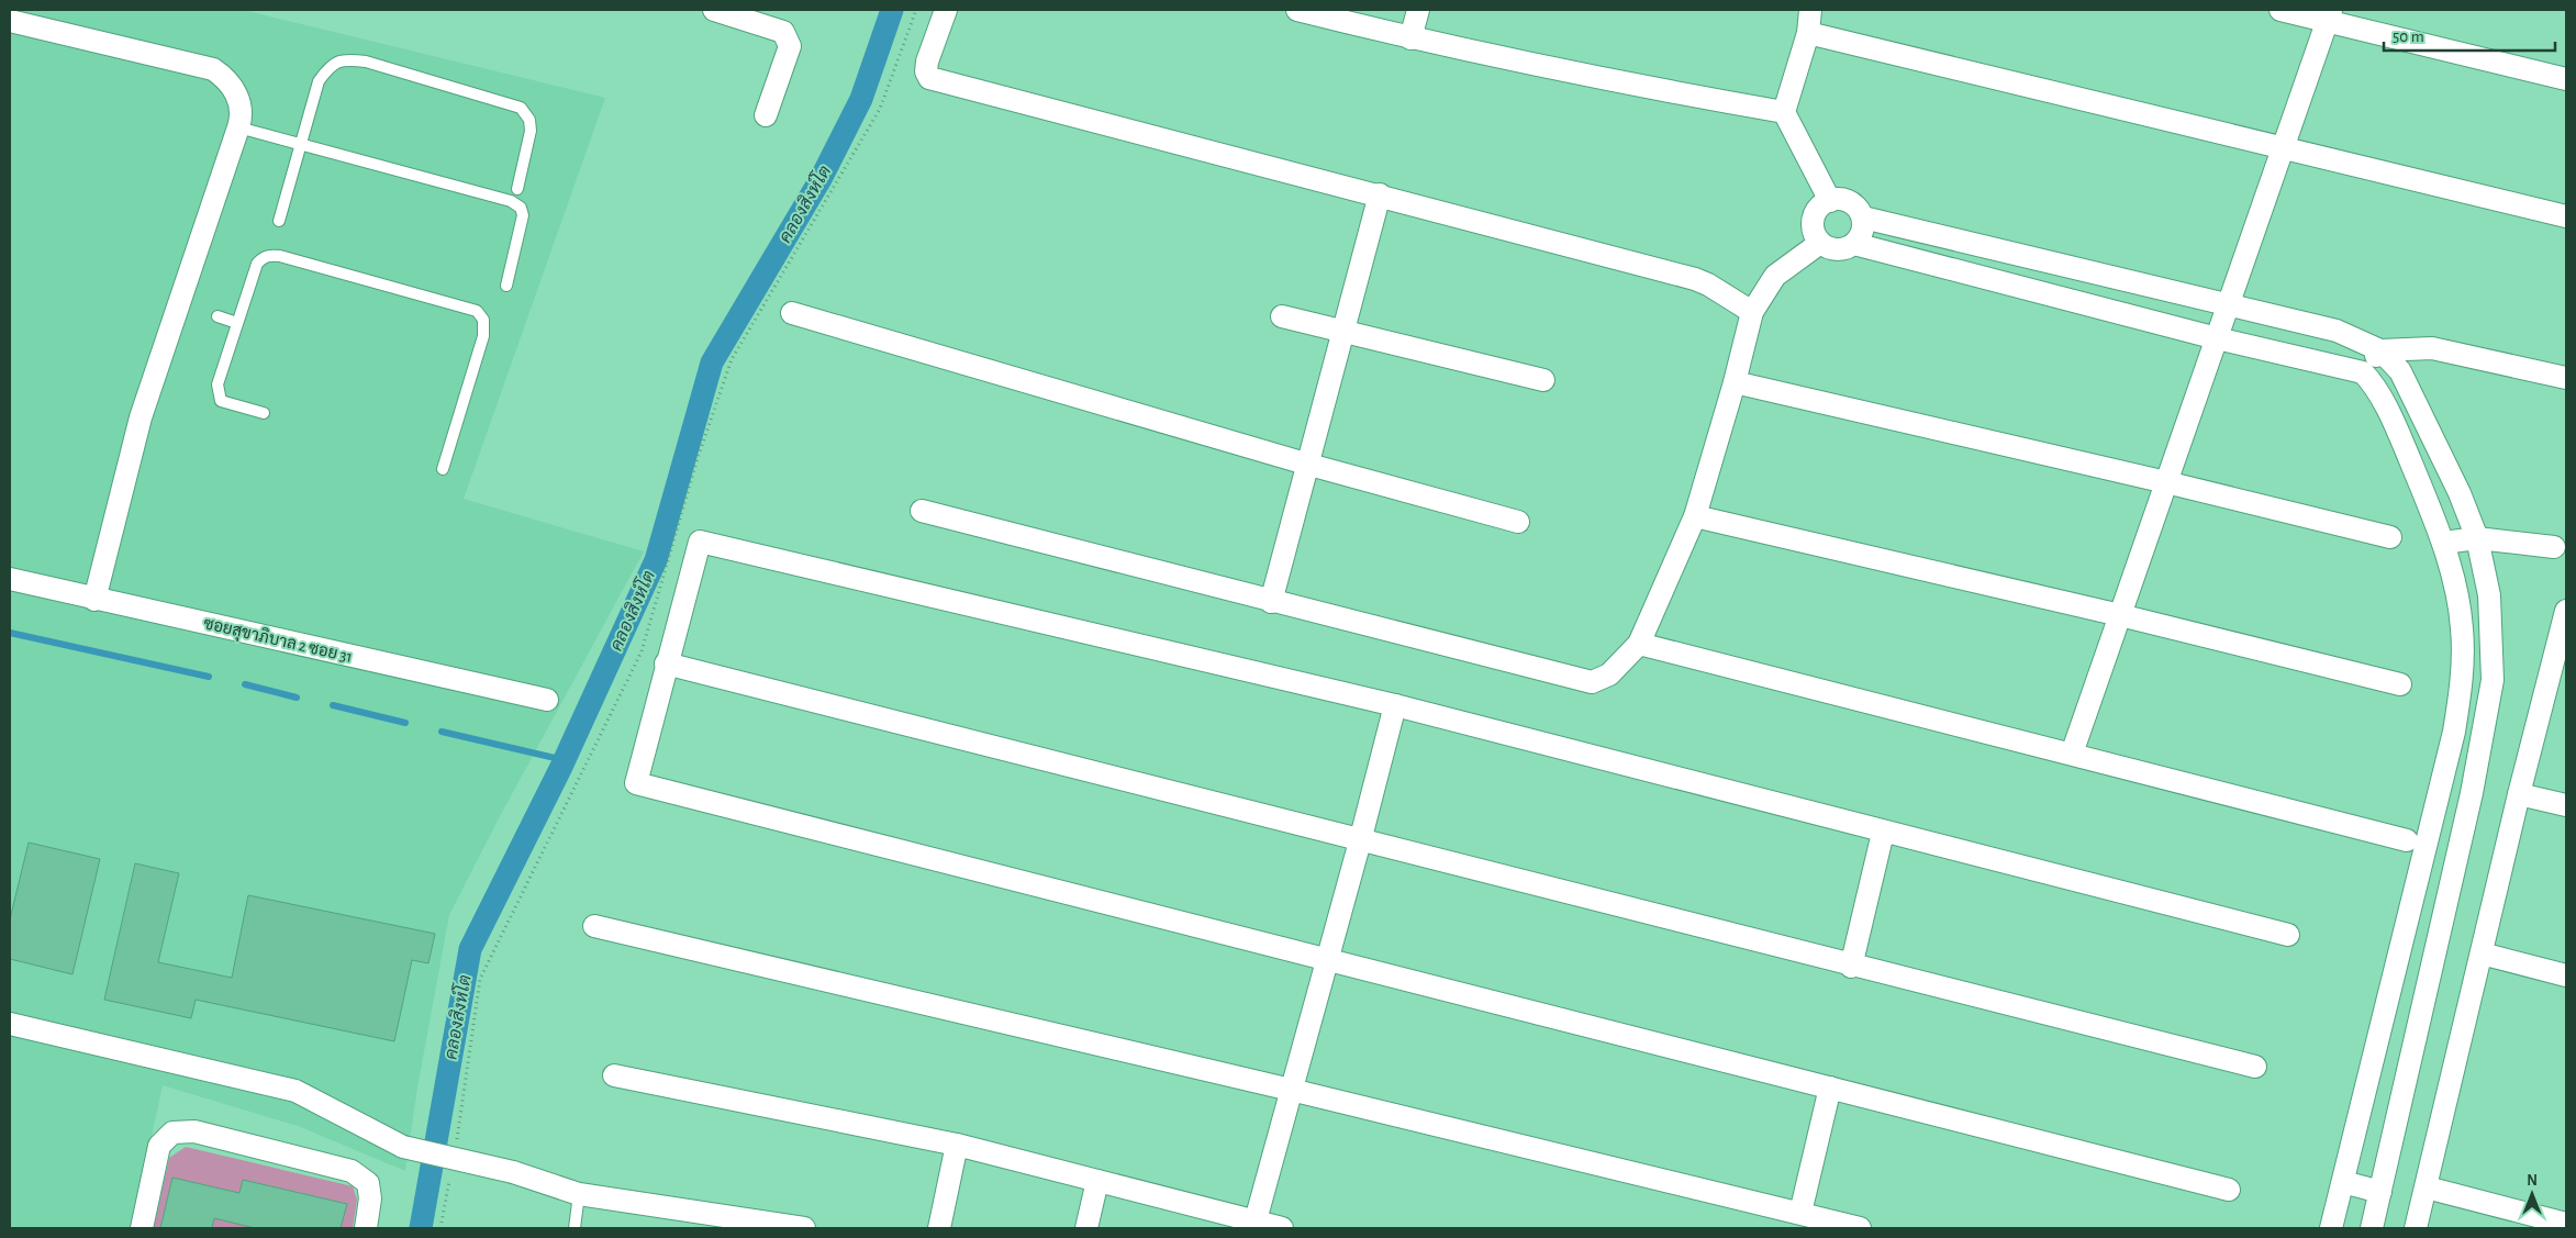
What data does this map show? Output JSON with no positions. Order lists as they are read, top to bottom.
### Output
{
  "streets": {
    "street": ["ซอยสุขาภิบาล 2 ซอย 31"]
  },
  "water": ["คลองสิงห์โต"],
  "scale_bar": "50 m",
  "north": "top"
}
